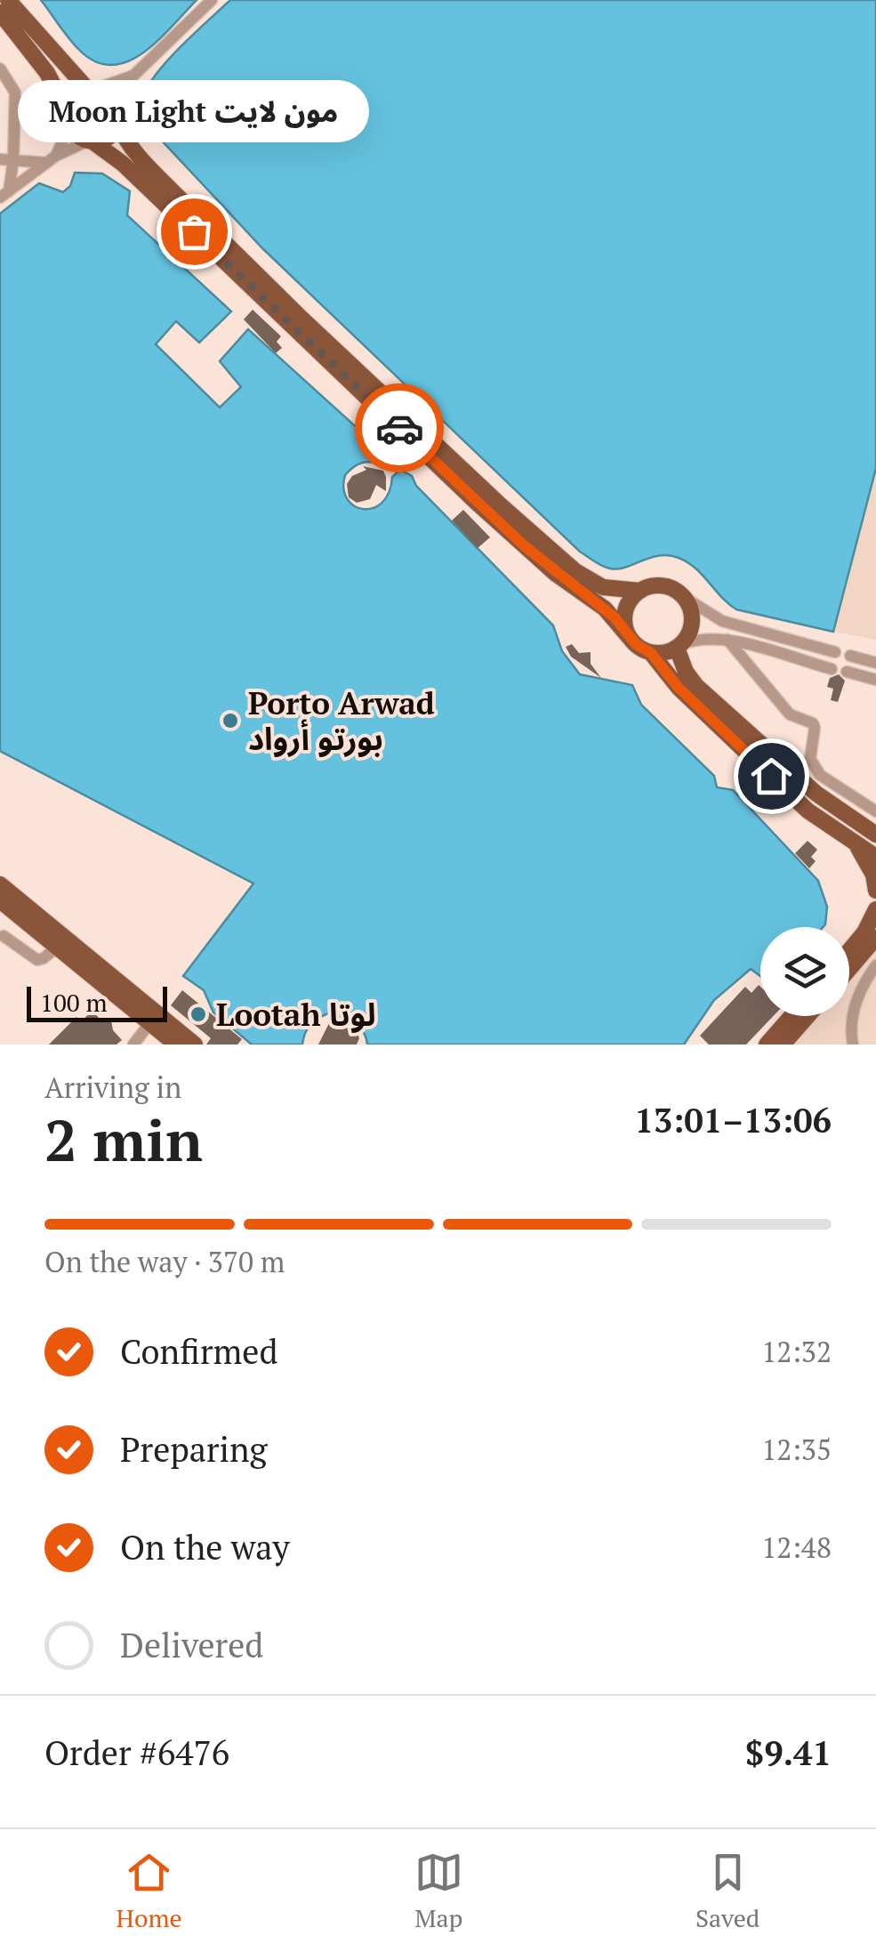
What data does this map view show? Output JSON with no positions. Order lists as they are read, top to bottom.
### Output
{
  "places": ["Moon Light مون لايت", "Porto Arwad بورتو أرواد", "Lootah لوتا"],
  "scale_bar": "100 m",
  "page": {
    "bubble": "Moon Light مون لايت",
    "scale": "100 m",
    "heading": ["2 min", "Arriving in", "13:01–13:06"],
    "panel": ["Order #6476", "$9.41"],
    "bar": "On the way · 370 m",
    "list": [
      ["Confirmed", "12:32"],
      ["Preparing", "12:35"],
      ["On the way", "12:48"],
      "Delivered"
    ],
    "tabs": ["Home", "Map", "Saved"]
  }
}
